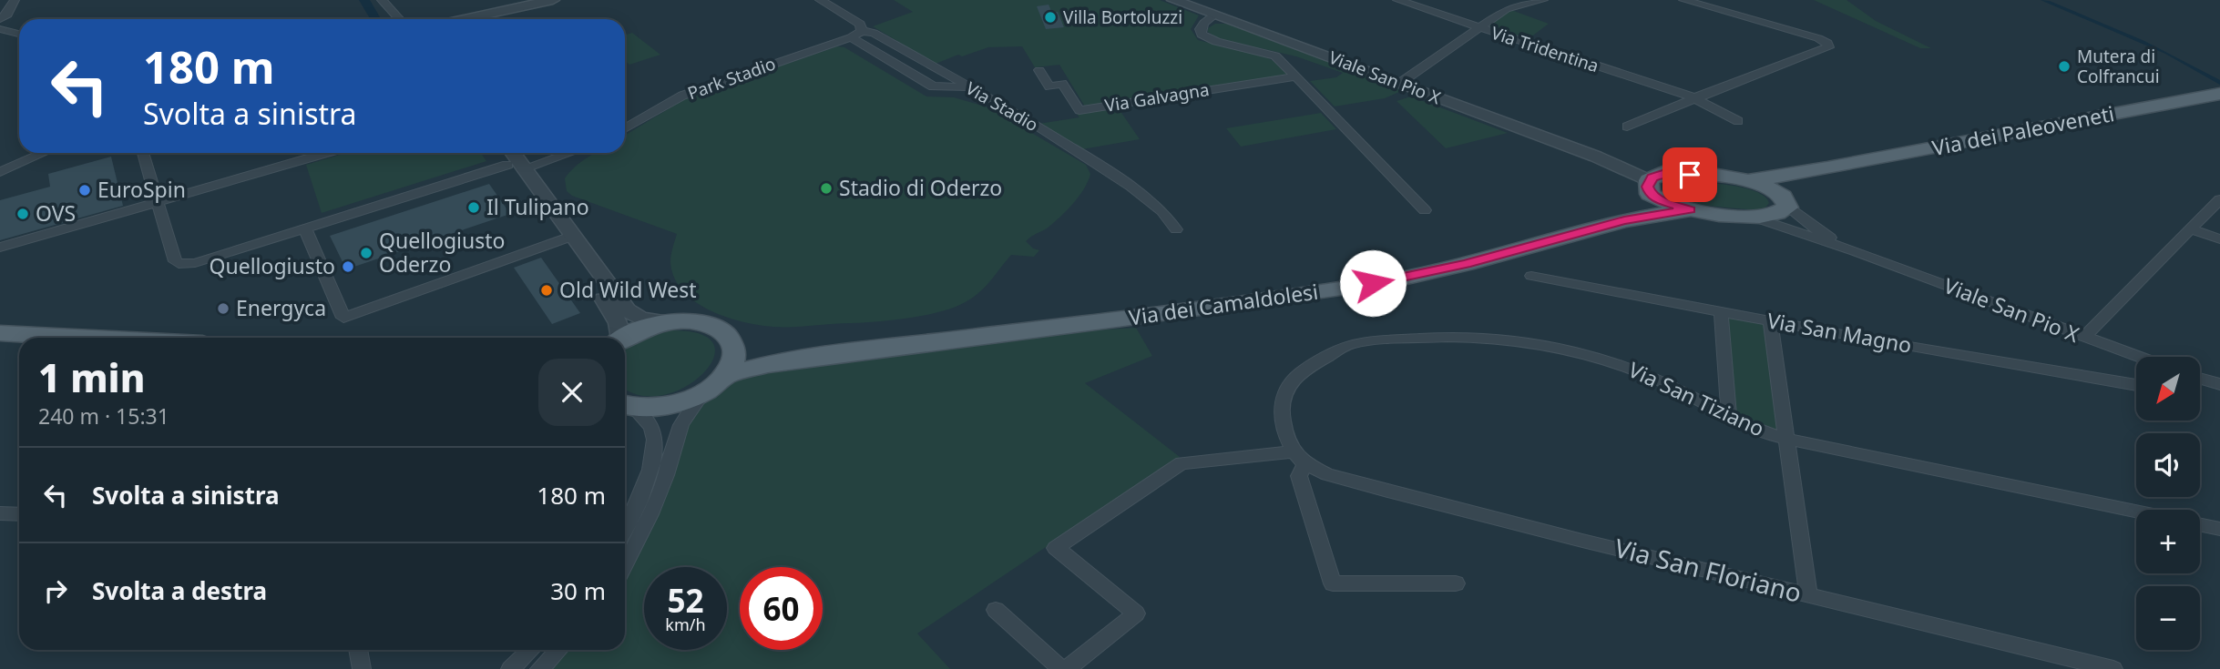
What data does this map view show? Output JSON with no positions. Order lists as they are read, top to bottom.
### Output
{
  "streets": {
    "main road": ["Via dei Paleoveneti", "Via dei Camaldolesi"],
    "street": [
      "Via Tridentina",
      "Viale San Pio X",
      "Park Stadio",
      "Via Galvagna",
      "Via Stadio",
      "Via San Magno",
      "Via San Tiziano",
      "Via San Floriano"
    ]
  },
  "crossings": [
    ["Viale San Pio X", "Via dei Paleoveneti"],
    ["Viale San Pio X", "Via dei Camaldolesi"],
    ["Park Stadio", "Via Stadio"],
    ["Via San Tiziano", "Via San Floriano"]
  ],
  "places": [
    "Villa Bortoluzzi",
    "Mutera di Colfrancui",
    "Stadio di Oderzo",
    "EuroSpin",
    "Il Tulipano",
    "OVS",
    "Quellogiusto Oderzo",
    "Quellogiusto",
    "Old Wild West",
    "Energyca"
  ],
  "north": "bottom left",
  "page": {
    "turn": ["180 m", "Svolta a sinistra"],
    "heading": ["1 min", "240 m · 15:31"],
    "map_buttons": ["+", "−"],
    "list": [
      {
        "name": "Svolta a sinistra",
        "value": "180 m"
      },
      {
        "name": "Svolta a destra",
        "value": "30 m"
      }
    ],
    "speed": "52 km/h",
    "limit": "60"
  }
}
